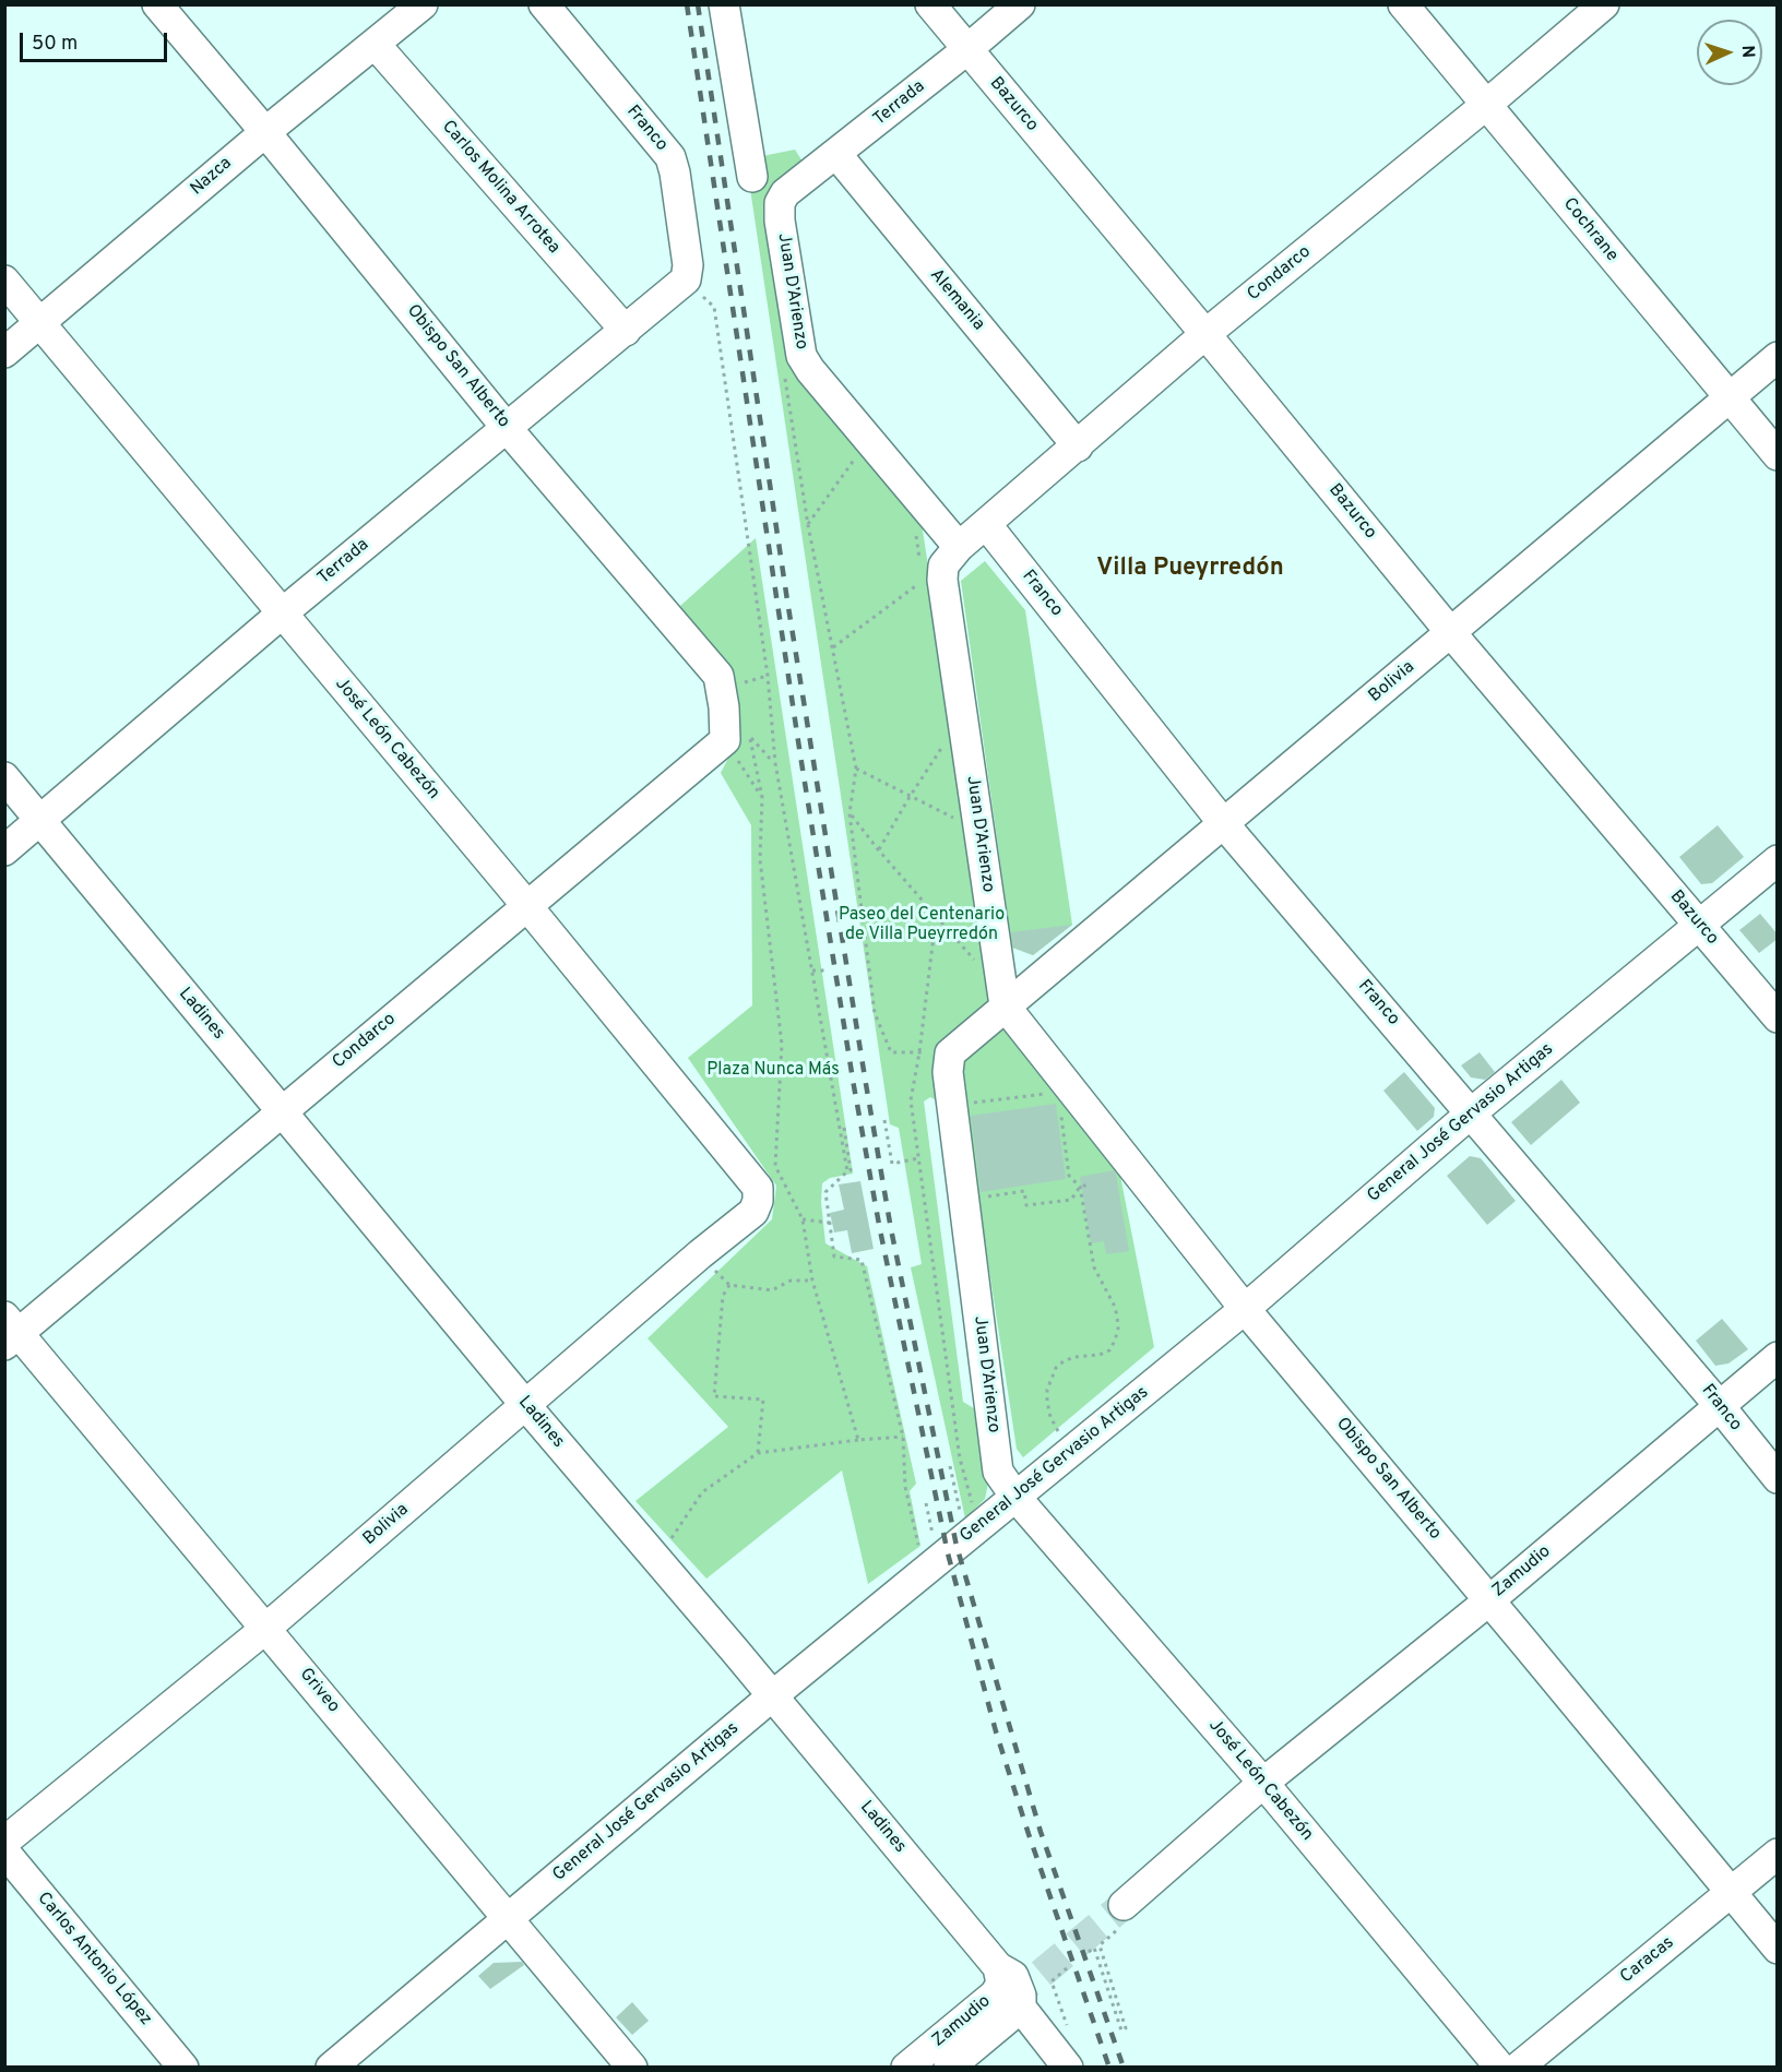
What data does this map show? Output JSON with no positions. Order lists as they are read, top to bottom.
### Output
{
  "streets": {
    "street": [
      "Terrada",
      "Bazurco",
      "Franco",
      "Nazca",
      "Carlos Molina Arrotea",
      "Cochrane",
      "Condarco",
      "Juan D’Arienzo",
      "Alemania",
      "Obispo San Alberto",
      "Bolivia",
      "José León Cabezón",
      "Ladines",
      "General José Gervasio Artigas",
      "Zamudio",
      "Griveo",
      "Carlos Antonio López",
      "Caracas"
    ]
  },
  "crossings": [
    ["Terrada", "Bazurco"],
    ["Terrada", "Franco"],
    ["Terrada", "Carlos Molina Arrotea"],
    ["Terrada", "Juan D’Arienzo"],
    ["Terrada", "Alemania"],
    ["Terrada", "Obispo San Alberto"],
    ["Terrada", "José León Cabezón"],
    ["Terrada", "Ladines"],
    ["Bazurco", "Condarco"],
    ["Bazurco", "Bolivia"],
    ["Bazurco", "General José Gervasio Artigas"],
    ["Franco", "Condarco"],
    ["Franco", "Bolivia"],
    ["Franco", "General José Gervasio Artigas"],
    ["Franco", "Zamudio"],
    ["Nazca", "Carlos Molina Arrotea"],
    ["Nazca", "Obispo San Alberto"],
    ["Nazca", "José León Cabezón"],
    ["Cochrane", "Condarco"],
    ["Cochrane", "Bolivia"],
    ["Condarco", "Juan D’Arienzo"],
    ["Condarco", "Alemania"],
    ["Condarco", "Obispo San Alberto"],
    ["Condarco", "José León Cabezón"],
    ["Condarco", "Ladines"],
    ["Condarco", "Griveo"],
    ["Juan D’Arienzo", "Obispo San Alberto"],
    ["Juan D’Arienzo", "Bolivia"],
    ["Juan D’Arienzo", "José León Cabezón"],
    ["Juan D’Arienzo", "General José Gervasio Artigas"],
    ["Obispo San Alberto", "Bolivia"],
    ["Obispo San Alberto", "General José Gervasio Artigas"],
    ["Obispo San Alberto", "Zamudio"],
    ["Obispo San Alberto", "Caracas"],
    ["Bolivia", "José León Cabezón"],
    ["Bolivia", "Ladines"],
    ["Bolivia", "Griveo"],
    ["José León Cabezón", "General José Gervasio Artigas"],
    ["José León Cabezón", "Zamudio"],
    ["Ladines", "General José Gervasio Artigas"],
    ["Ladines", "Zamudio"],
    ["General José Gervasio Artigas", "Griveo"]
  ],
  "districts": ["Villa Pueyrredón"],
  "parks": ["Paseo del Centenario de Villa Pueyrredón", "Plaza Nunca Más"],
  "scale_bar": "50 m",
  "north": "right"
}
